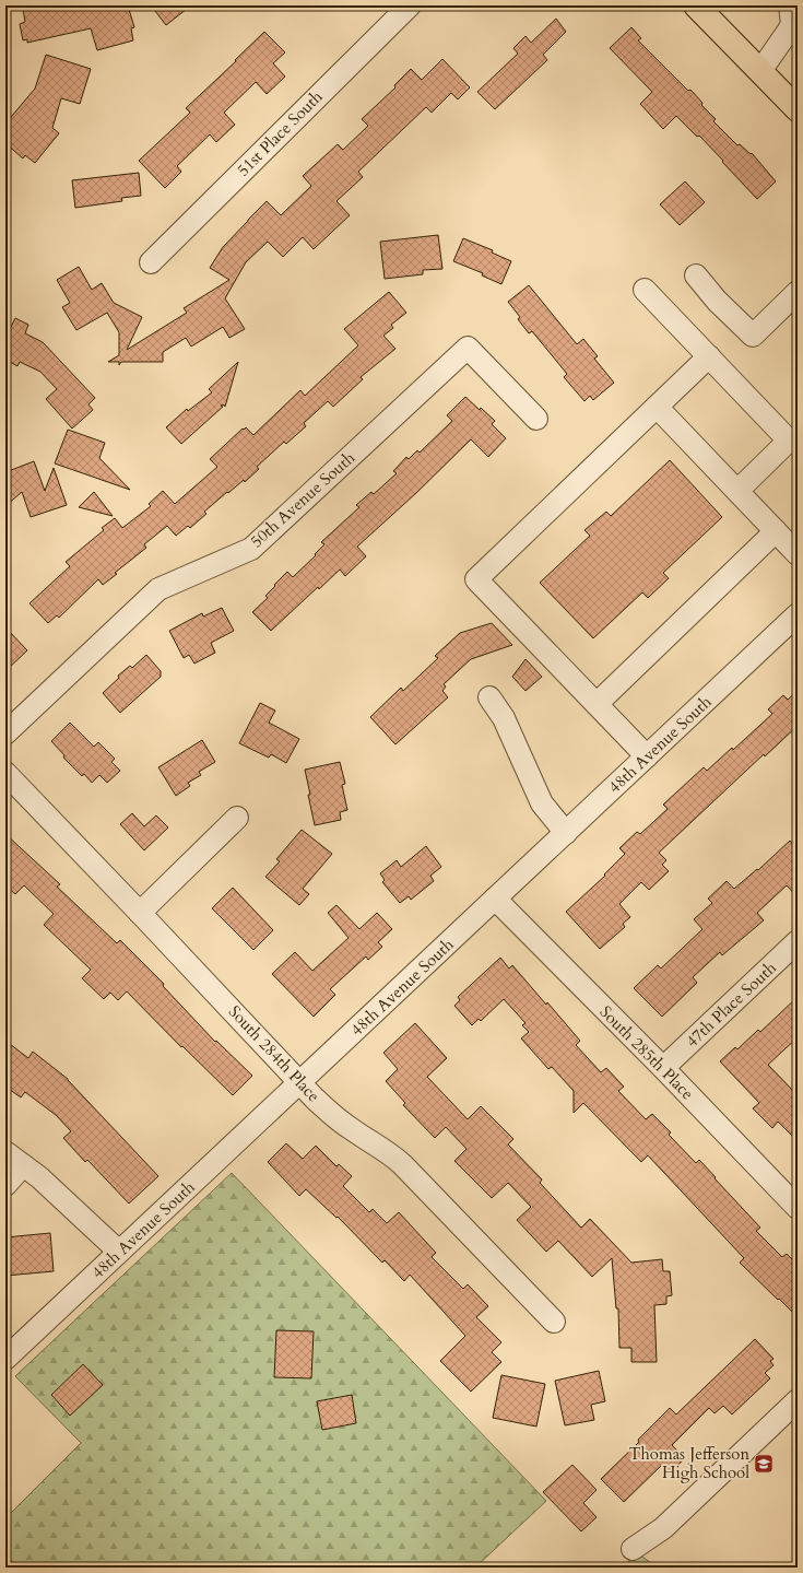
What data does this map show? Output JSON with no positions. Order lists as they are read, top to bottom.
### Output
{
  "streets": {
    "street": [
      "51st Place South",
      "50th Avenue South",
      "48th Avenue South",
      "47th Place South",
      "South 285th Place",
      "South 284th Place"
    ]
  },
  "crossings": [
    ["48th Avenue South", "South 285th Place"],
    ["48th Avenue South", "South 284th Place"],
    ["47th Place South", "South 285th Place"]
  ],
  "places": {
    "school or university": ["Thomas Jefferson High School"]
  }
}
